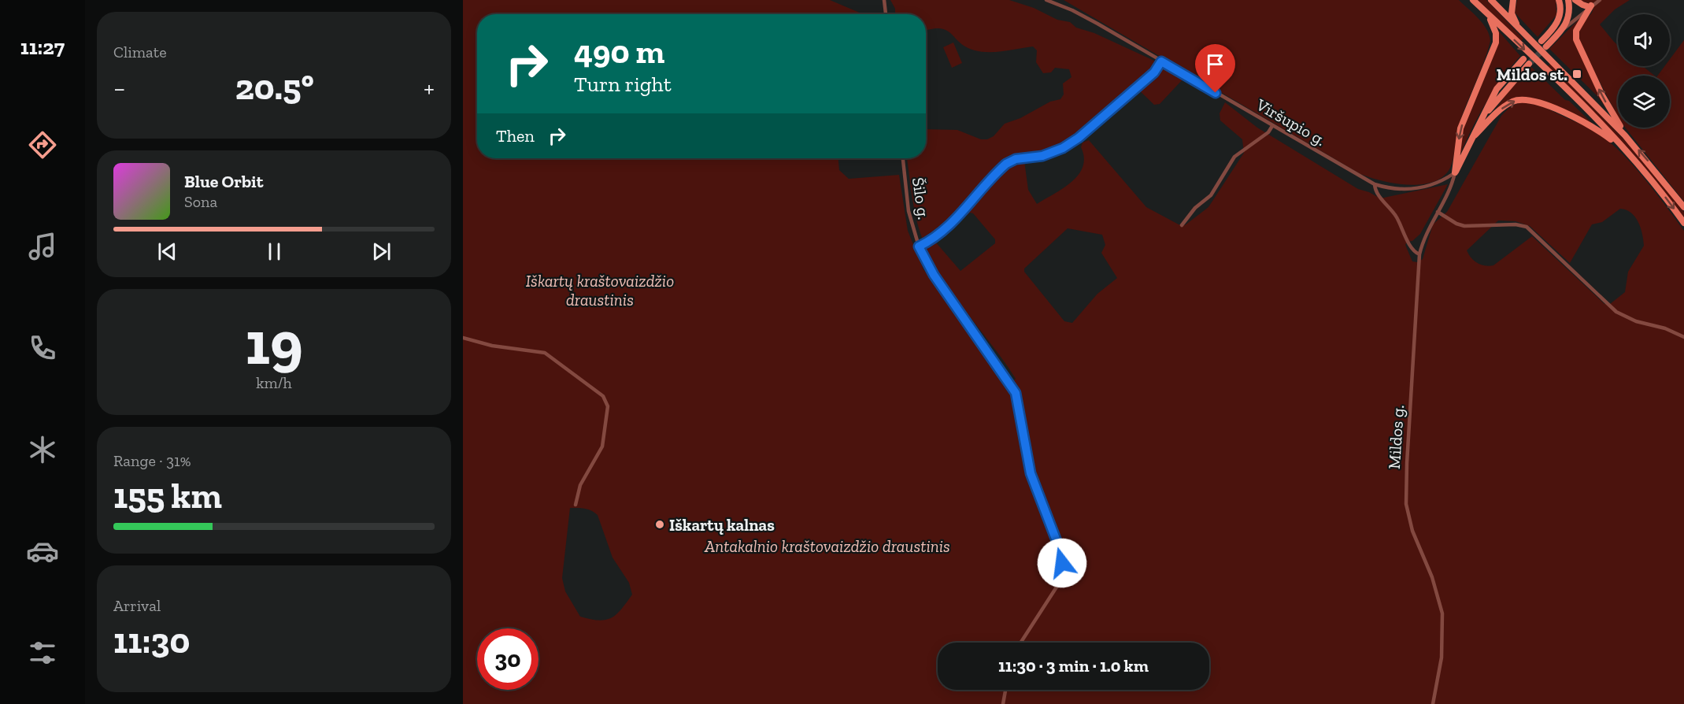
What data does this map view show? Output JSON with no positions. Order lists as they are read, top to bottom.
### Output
{
  "streets": {
    "street": ["Viršupio g.", "Šilo g.", "Mildos g."]
  },
  "crossings": [
    ["Viršupio g.", "Mildos g."]
  ],
  "parks": ["Iškartų kraštovaizdžio draustinis", "Antakalnio kraštovaizdžio draustinis"],
  "places": {
    "transit": ["Mildos st."],
    "other": ["Iškartų kalnas"]
  },
  "page": {
    "tabs": "11:27",
    "tile": [
      "Climate",
      ["19", "km/h"],
      ["Range · 31%", "155 km"],
      ["Arrival", "11:30"]
    ],
    "turn": ["490 m", "Turn right"],
    "heat": ["−", "20.5°", "+"],
    "then": "Then",
    "song": ["Blue Orbit", "Sona"],
    "limit": "30",
    "trip": "11:30 · 3 min · 1.0 km"
  }
}
